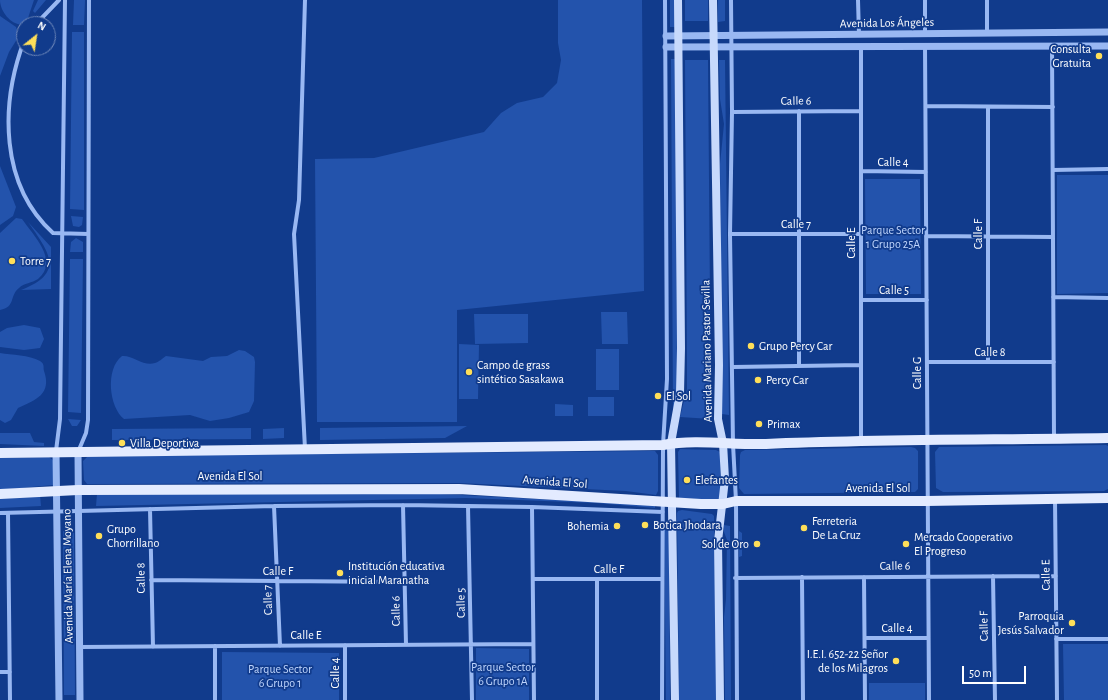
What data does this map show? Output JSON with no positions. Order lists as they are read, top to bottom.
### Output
{
  "streets": {
    "main road": ["Avenida Mariano Pastor Sevilla", "Avenida El Sol"],
    "street": [
      "Avenida Los Ángeles",
      "Calle 6",
      "Calle 4",
      "Calle 7",
      "Calle F",
      "Calle E",
      "Calle 5",
      "Calle 8",
      "Calle G",
      "Avenida María Elena Moyano"
    ]
  },
  "crossings": [
    ["Avenida Los Ángeles", "Calle E"],
    ["Avenida Los Ángeles", "Avenida Mariano Pastor Sevilla"],
    ["Avenida Los Ángeles", "Calle G"],
    ["Calle 6", "Calle F"],
    ["Calle 6", "Calle E"],
    ["Calle 6", "Avenida Mariano Pastor Sevilla"],
    ["Calle 6", "Calle G"],
    ["Calle 6", "Avenida El Sol"],
    ["Calle 4", "Calle E"],
    ["Calle 4", "Calle G"],
    ["Calle 7", "Calle F"],
    ["Calle 7", "Calle E"],
    ["Calle 7", "Avenida Mariano Pastor Sevilla"],
    ["Calle 7", "Avenida El Sol"],
    ["Calle F", "Calle 8"],
    ["Calle E", "Calle 5"],
    ["Calle E", "Calle 8"],
    ["Calle E", "Avenida El Sol"],
    ["Calle E", "Avenida María Elena Moyano"],
    ["Calle 5", "Calle G"],
    ["Calle 5", "Avenida El Sol"],
    ["Avenida Mariano Pastor Sevilla", "Avenida El Sol"],
    ["Calle 8", "Calle G"],
    ["Calle 8", "Avenida El Sol"],
    ["Calle G", "Avenida El Sol"],
    ["Avenida El Sol", "Avenida María Elena Moyano"]
  ],
  "parks": ["Parque Sector 1 Grupo 25A", "Parque Sector 6 Grupo 1A", "Parque Sector 6 Grupo 1"],
  "places": [
    "Consulta Gratuita",
    "Torre 7",
    "Grupo Percy Car",
    "Campo de grass sintético Sasakawa",
    "Percy Car",
    "El Sol",
    "Primax",
    "Villa Deportiva",
    "Elefantes",
    "Botica Jhodara",
    "Bohemia",
    "Ferreteria De La Cruz",
    "Grupo Chorrillano",
    "Sol de Oro",
    "Mercado Cooperativo El Progreso",
    "Institución educativa inicial Maranatha",
    "Parroquia Jesús Salvador",
    "I.E.I. 652-22 Señor de los Milagros"
  ],
  "scale_bar": "50 m",
  "north": "top right"
}
